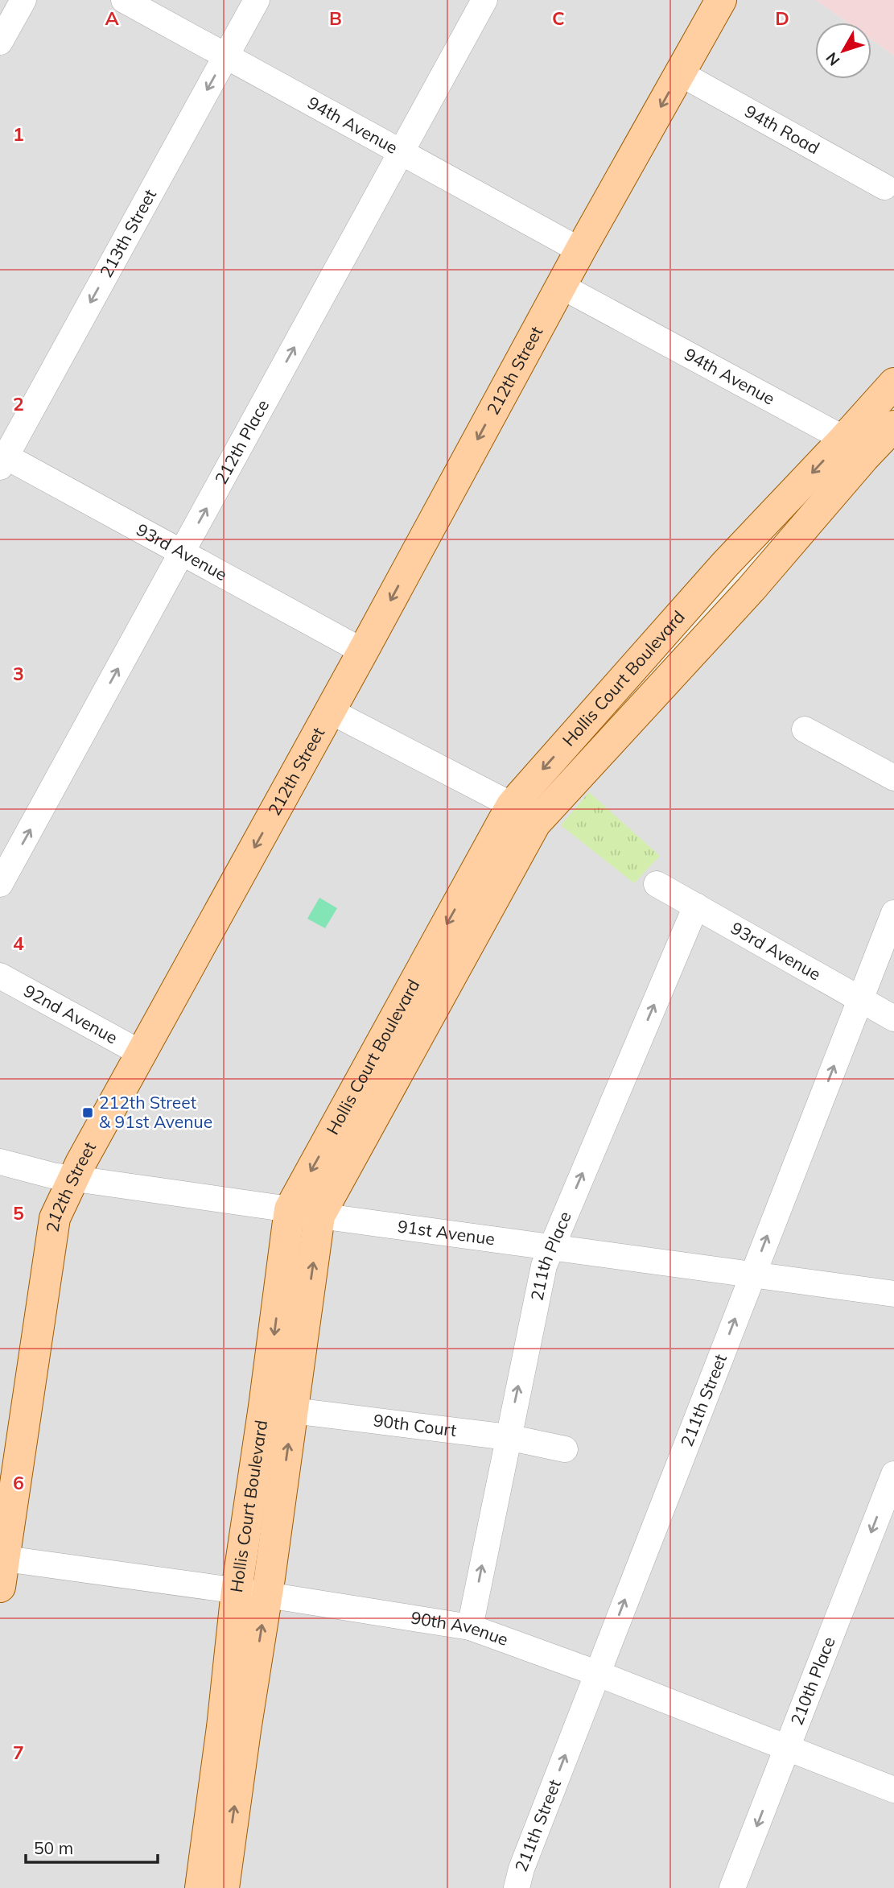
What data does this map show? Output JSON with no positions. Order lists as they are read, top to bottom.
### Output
{
  "streets": {
    "main road": ["212th Street", "Hollis Court Boulevard"],
    "street": [
      "94th Avenue",
      "94th Road",
      "213th Street",
      "212th Place",
      "93rd Avenue",
      "92nd Avenue",
      "91st Avenue",
      "211th Place",
      "211th Street",
      "90th Court",
      "90th Avenue",
      "210th Place"
    ]
  },
  "crossings": [
    ["94th Avenue", "213th Street"],
    ["94th Avenue", "212th Street"],
    ["94th Avenue", "212th Place"],
    ["94th Avenue", "Hollis Court Boulevard"],
    ["94th Road", "212th Street"],
    ["213th Street", "93rd Avenue"],
    ["212th Street", "93rd Avenue"],
    ["212th Street", "92nd Avenue"],
    ["212th Street", "91st Avenue"],
    ["212th Street", "90th Avenue"],
    ["212th Place", "93rd Avenue"],
    ["93rd Avenue", "211th Place"],
    ["93rd Avenue", "211th Street"],
    ["Hollis Court Boulevard", "91st Avenue"],
    ["Hollis Court Boulevard", "90th Court"],
    ["Hollis Court Boulevard", "90th Avenue"],
    ["91st Avenue", "211th Place"],
    ["91st Avenue", "211th Street"],
    ["211th Place", "90th Court"],
    ["211th Place", "90th Avenue"],
    ["211th Street", "90th Avenue"],
    ["90th Avenue", "210th Place"]
  ],
  "one_way": [
    "213th Street",
    "212th Street",
    "212th Place",
    "211th Place",
    "211th Street",
    "210th Place"
  ],
  "places": {
    "transit": ["212th Street & 91st Avenue"]
  },
  "scale_bar": "50 m",
  "north": "bottom left",
  "grid": {
    "columns": [
      "A",
      "B",
      "C",
      "D"
    ],
    "rows": [
      "1",
      "2",
      "3",
      "4",
      "5",
      "6",
      "7"
    ]
  }
}
